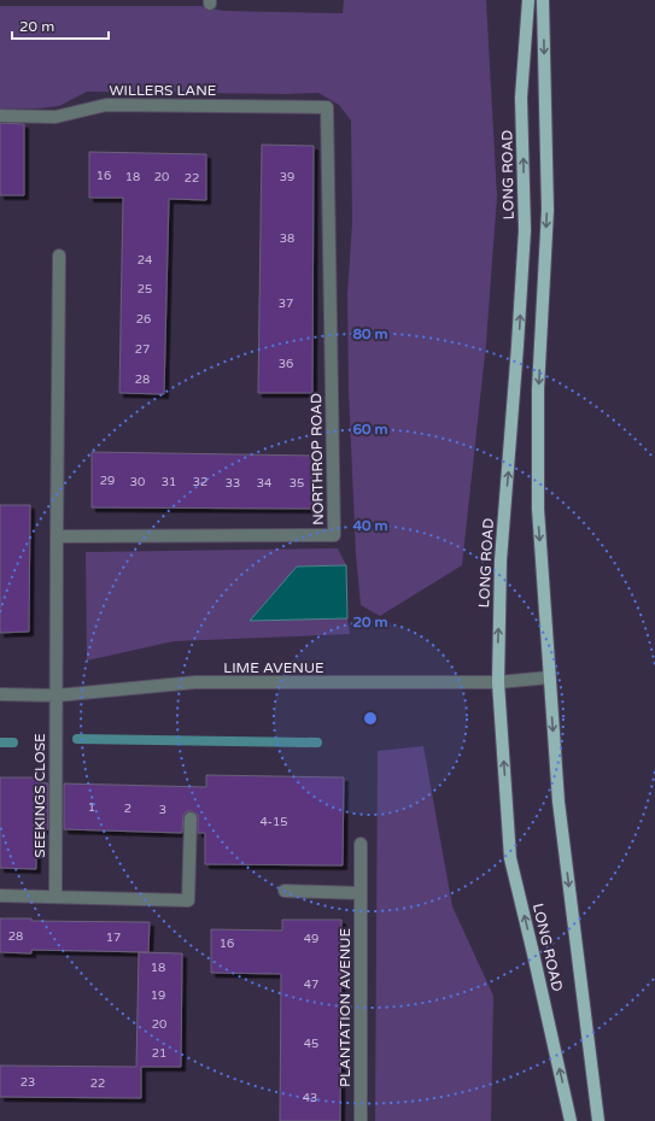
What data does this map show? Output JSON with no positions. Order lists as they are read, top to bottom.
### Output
{
  "streets": {
    "main road": ["LONG ROAD"],
    "street": [
      "WILLERS LANE",
      "NORTHROP ROAD",
      "LIME AVENUE",
      "SEEKINGS CLOSE",
      "PLANTATION AVENUE"
    ]
  },
  "crossings": [
    ["WILLERS LANE", "NORTHROP ROAD"],
    ["LONG ROAD", "LIME AVENUE"],
    ["LIME AVENUE", "SEEKINGS CLOSE"]
  ],
  "house_numbers": [
    "16",
    "18",
    "20",
    "39",
    "22",
    "38",
    "24",
    "25",
    "37",
    "26",
    "27",
    "36",
    "28",
    "29",
    "30",
    "31",
    "32",
    "33",
    "34",
    "35",
    "1",
    "2",
    "3",
    "4-15",
    "28",
    "17",
    "49",
    "16",
    "18",
    "47",
    "19",
    "20",
    "45",
    "21",
    "23",
    "22",
    "43"
  ],
  "scale_bar": "20 m",
  "rings": [
    "80 m",
    "60 m",
    "40 m",
    "20 m"
  ]
}
